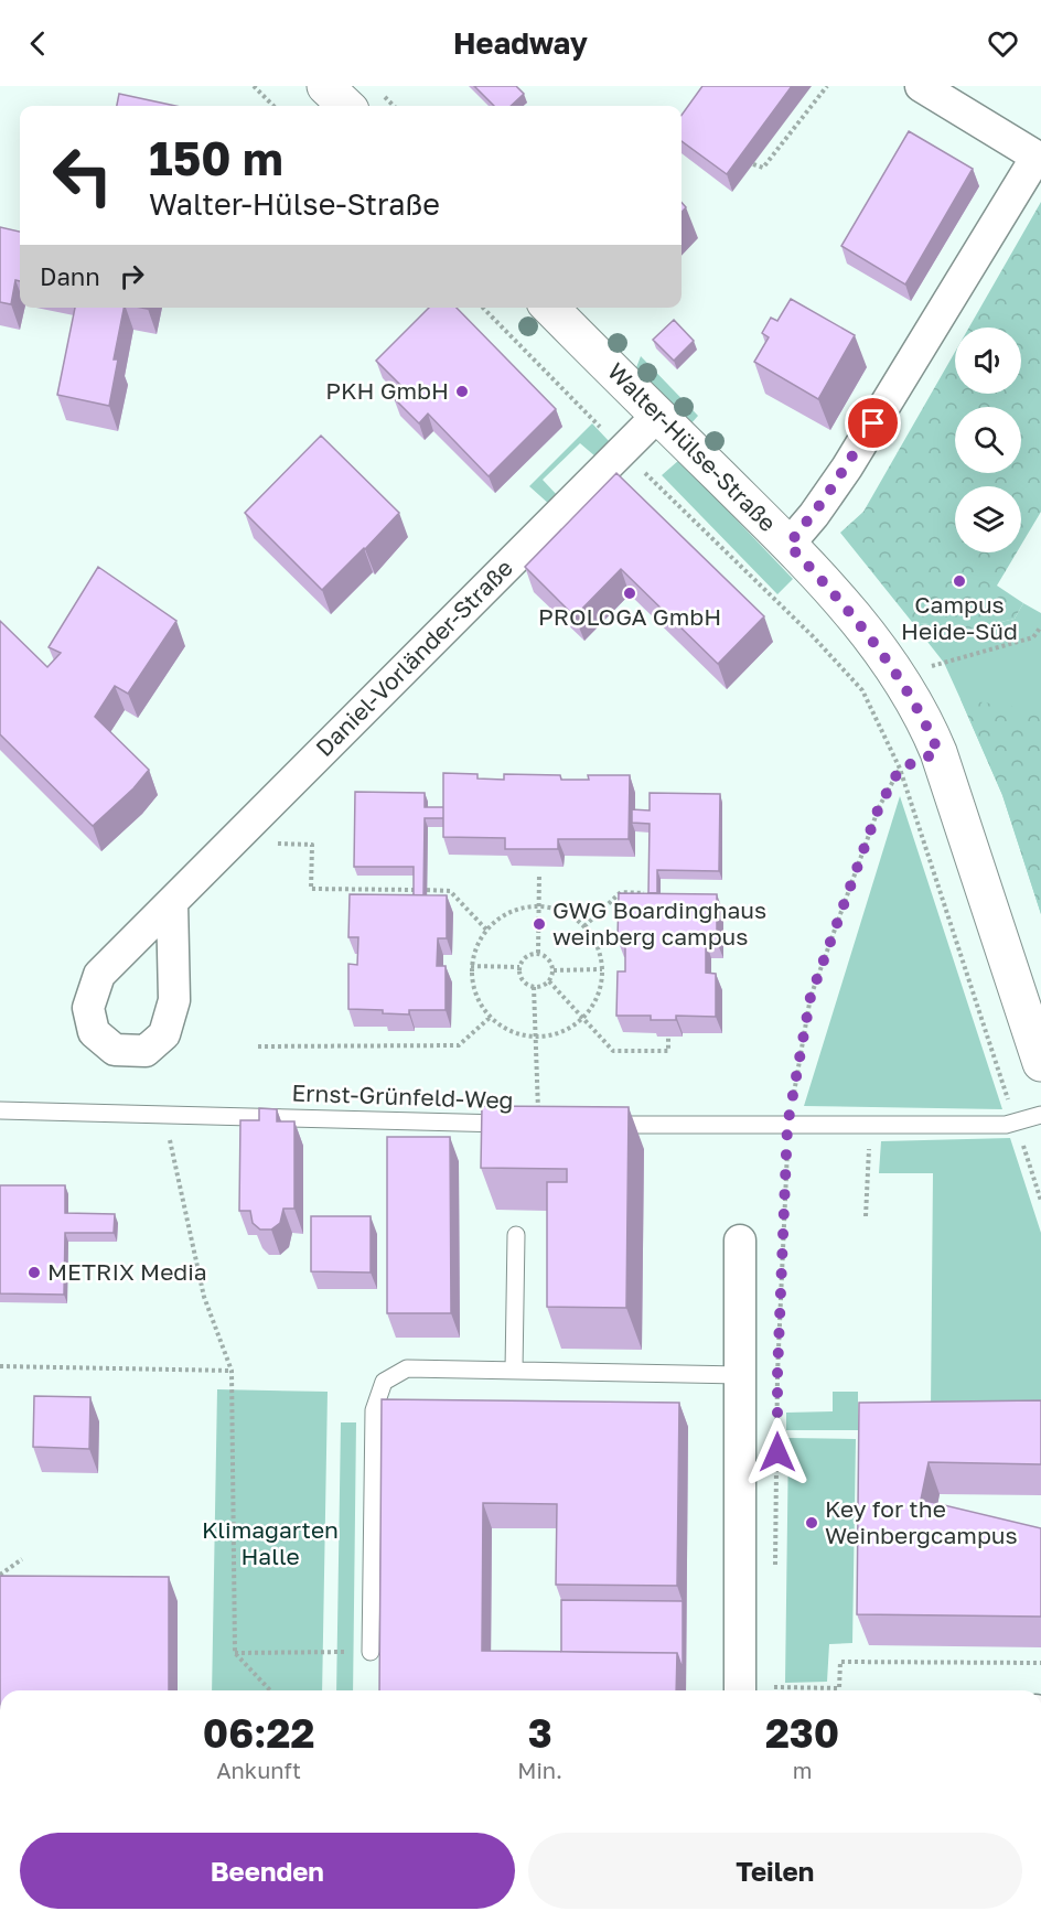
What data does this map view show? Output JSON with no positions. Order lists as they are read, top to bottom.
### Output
{
  "streets": {
    "street": ["Walter-Hülse-Straße", "Daniel-Vorländer-Straße"],
    "lane": ["Ernst-Grünfeld-Weg"]
  },
  "crossings": [
    ["Walter-Hülse-Straße", "Daniel-Vorländer-Straße"]
  ],
  "parks": ["Klimagarten Halle"],
  "places": [
    "PKH GmbH",
    "Campus Heide-Süd",
    "PROLOGA GmbH",
    "GWG Boardinghaus weinberg campus",
    "METRIX Media",
    "Key for the Weinbergcampus"
  ],
  "page": {
    "header": "Headway",
    "turn": ["150 m", "Walter-Hülse-Straße"],
    "then": "Dann",
    "eta": [
      "06:22",
      "Ankunft",
      "3",
      "Min.",
      "230",
      "m"
    ],
    "buttons": ["Beenden", "Teilen"]
  }
}
